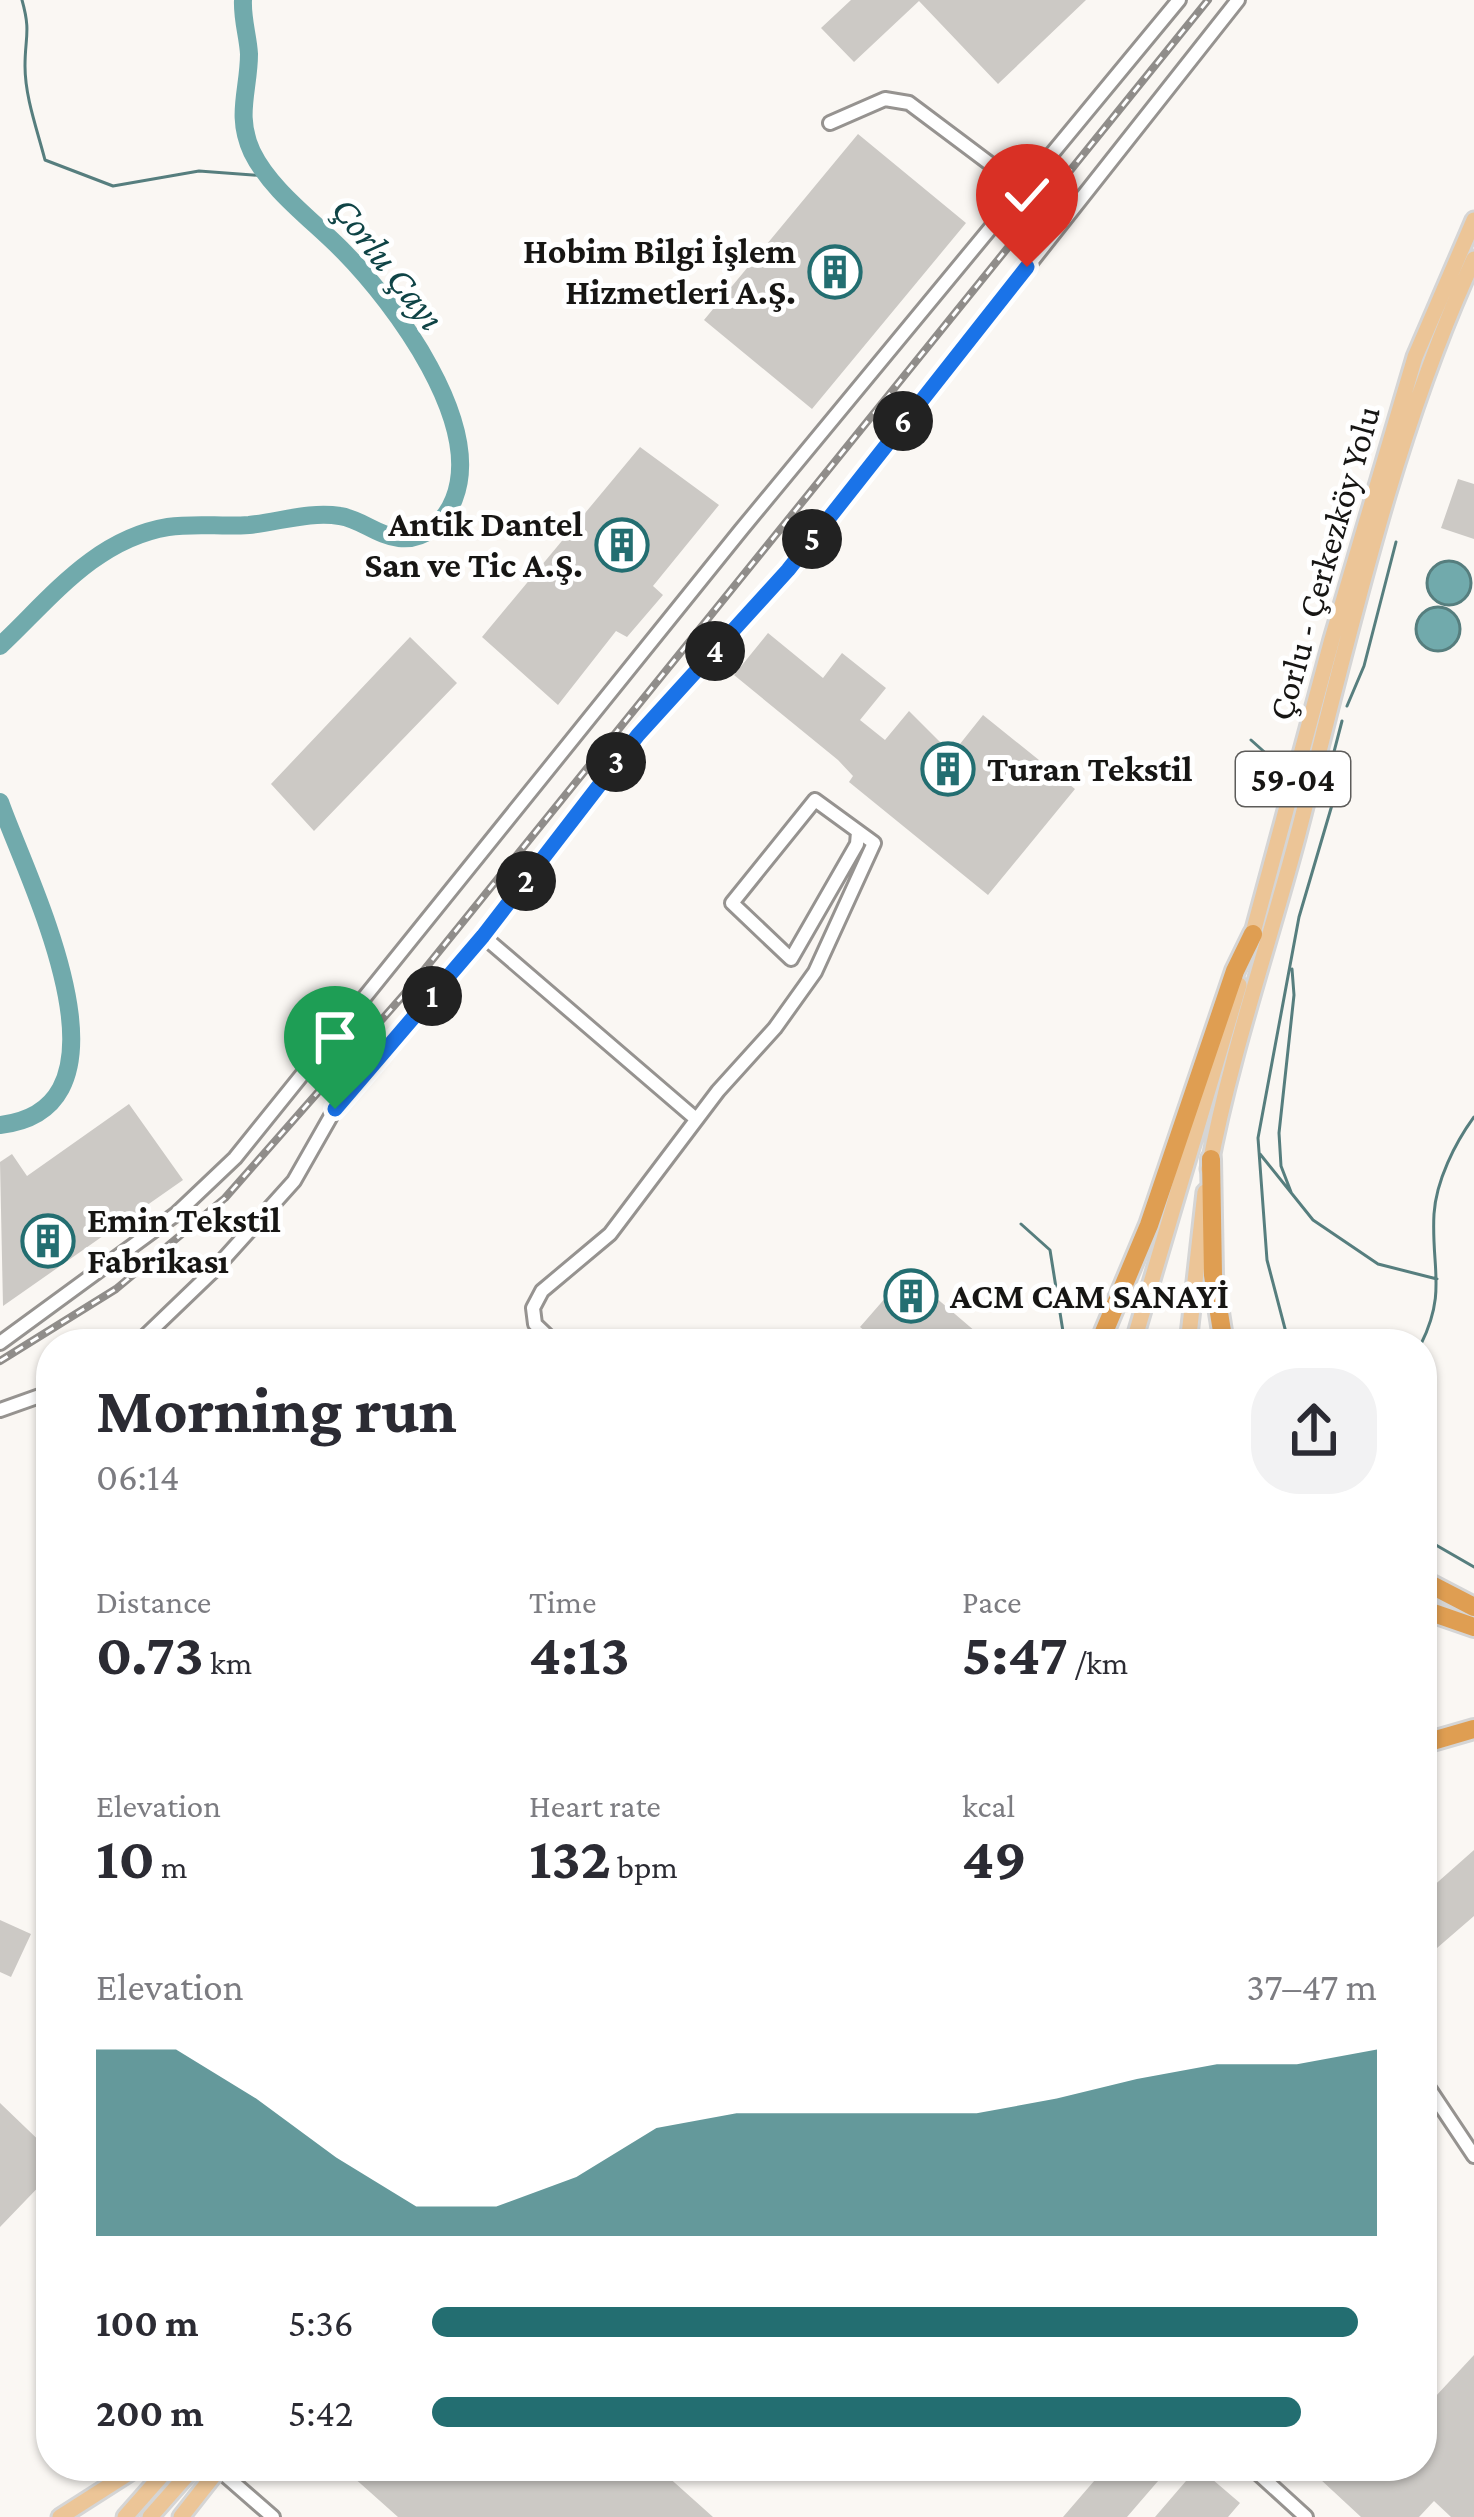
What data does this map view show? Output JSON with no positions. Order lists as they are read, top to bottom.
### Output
{
  "streets": {
    "main road": ["Çorlu - Çerkezköy Yolu", "59-04"]
  },
  "water": ["Çorlu Çayı"],
  "places": {
    "building": [
      "Hobim Bilgi İşlem Hizmetleri A.Ş.",
      "Antik Dantel San ve Tic A.Ş.",
      "Turan Tekstil",
      "Emin Tekstil Fabrikası",
      "ACM CAM SANAYİ"
    ]
  },
  "page": {
    "pins": [
      "6",
      "5",
      "4",
      "3",
      "2",
      "1"
    ],
    "heading": ["Morning run", "06:14"],
    "stats": [
      ["Distance", "0.73 km"],
      ["Time", "4:13"],
      ["Pace", "5:47 /km"],
      ["Elevation", "10 m"],
      ["Heart rate", "132 bpm"],
      ["kcal", "49"]
    ],
    "chart": ["Elevation", "37–47 m"],
    "list": [
      {
        "name": "100 m",
        "note": "5:36"
      },
      {
        "name": "200 m",
        "note": "5:42"
      }
    ]
  }
}
